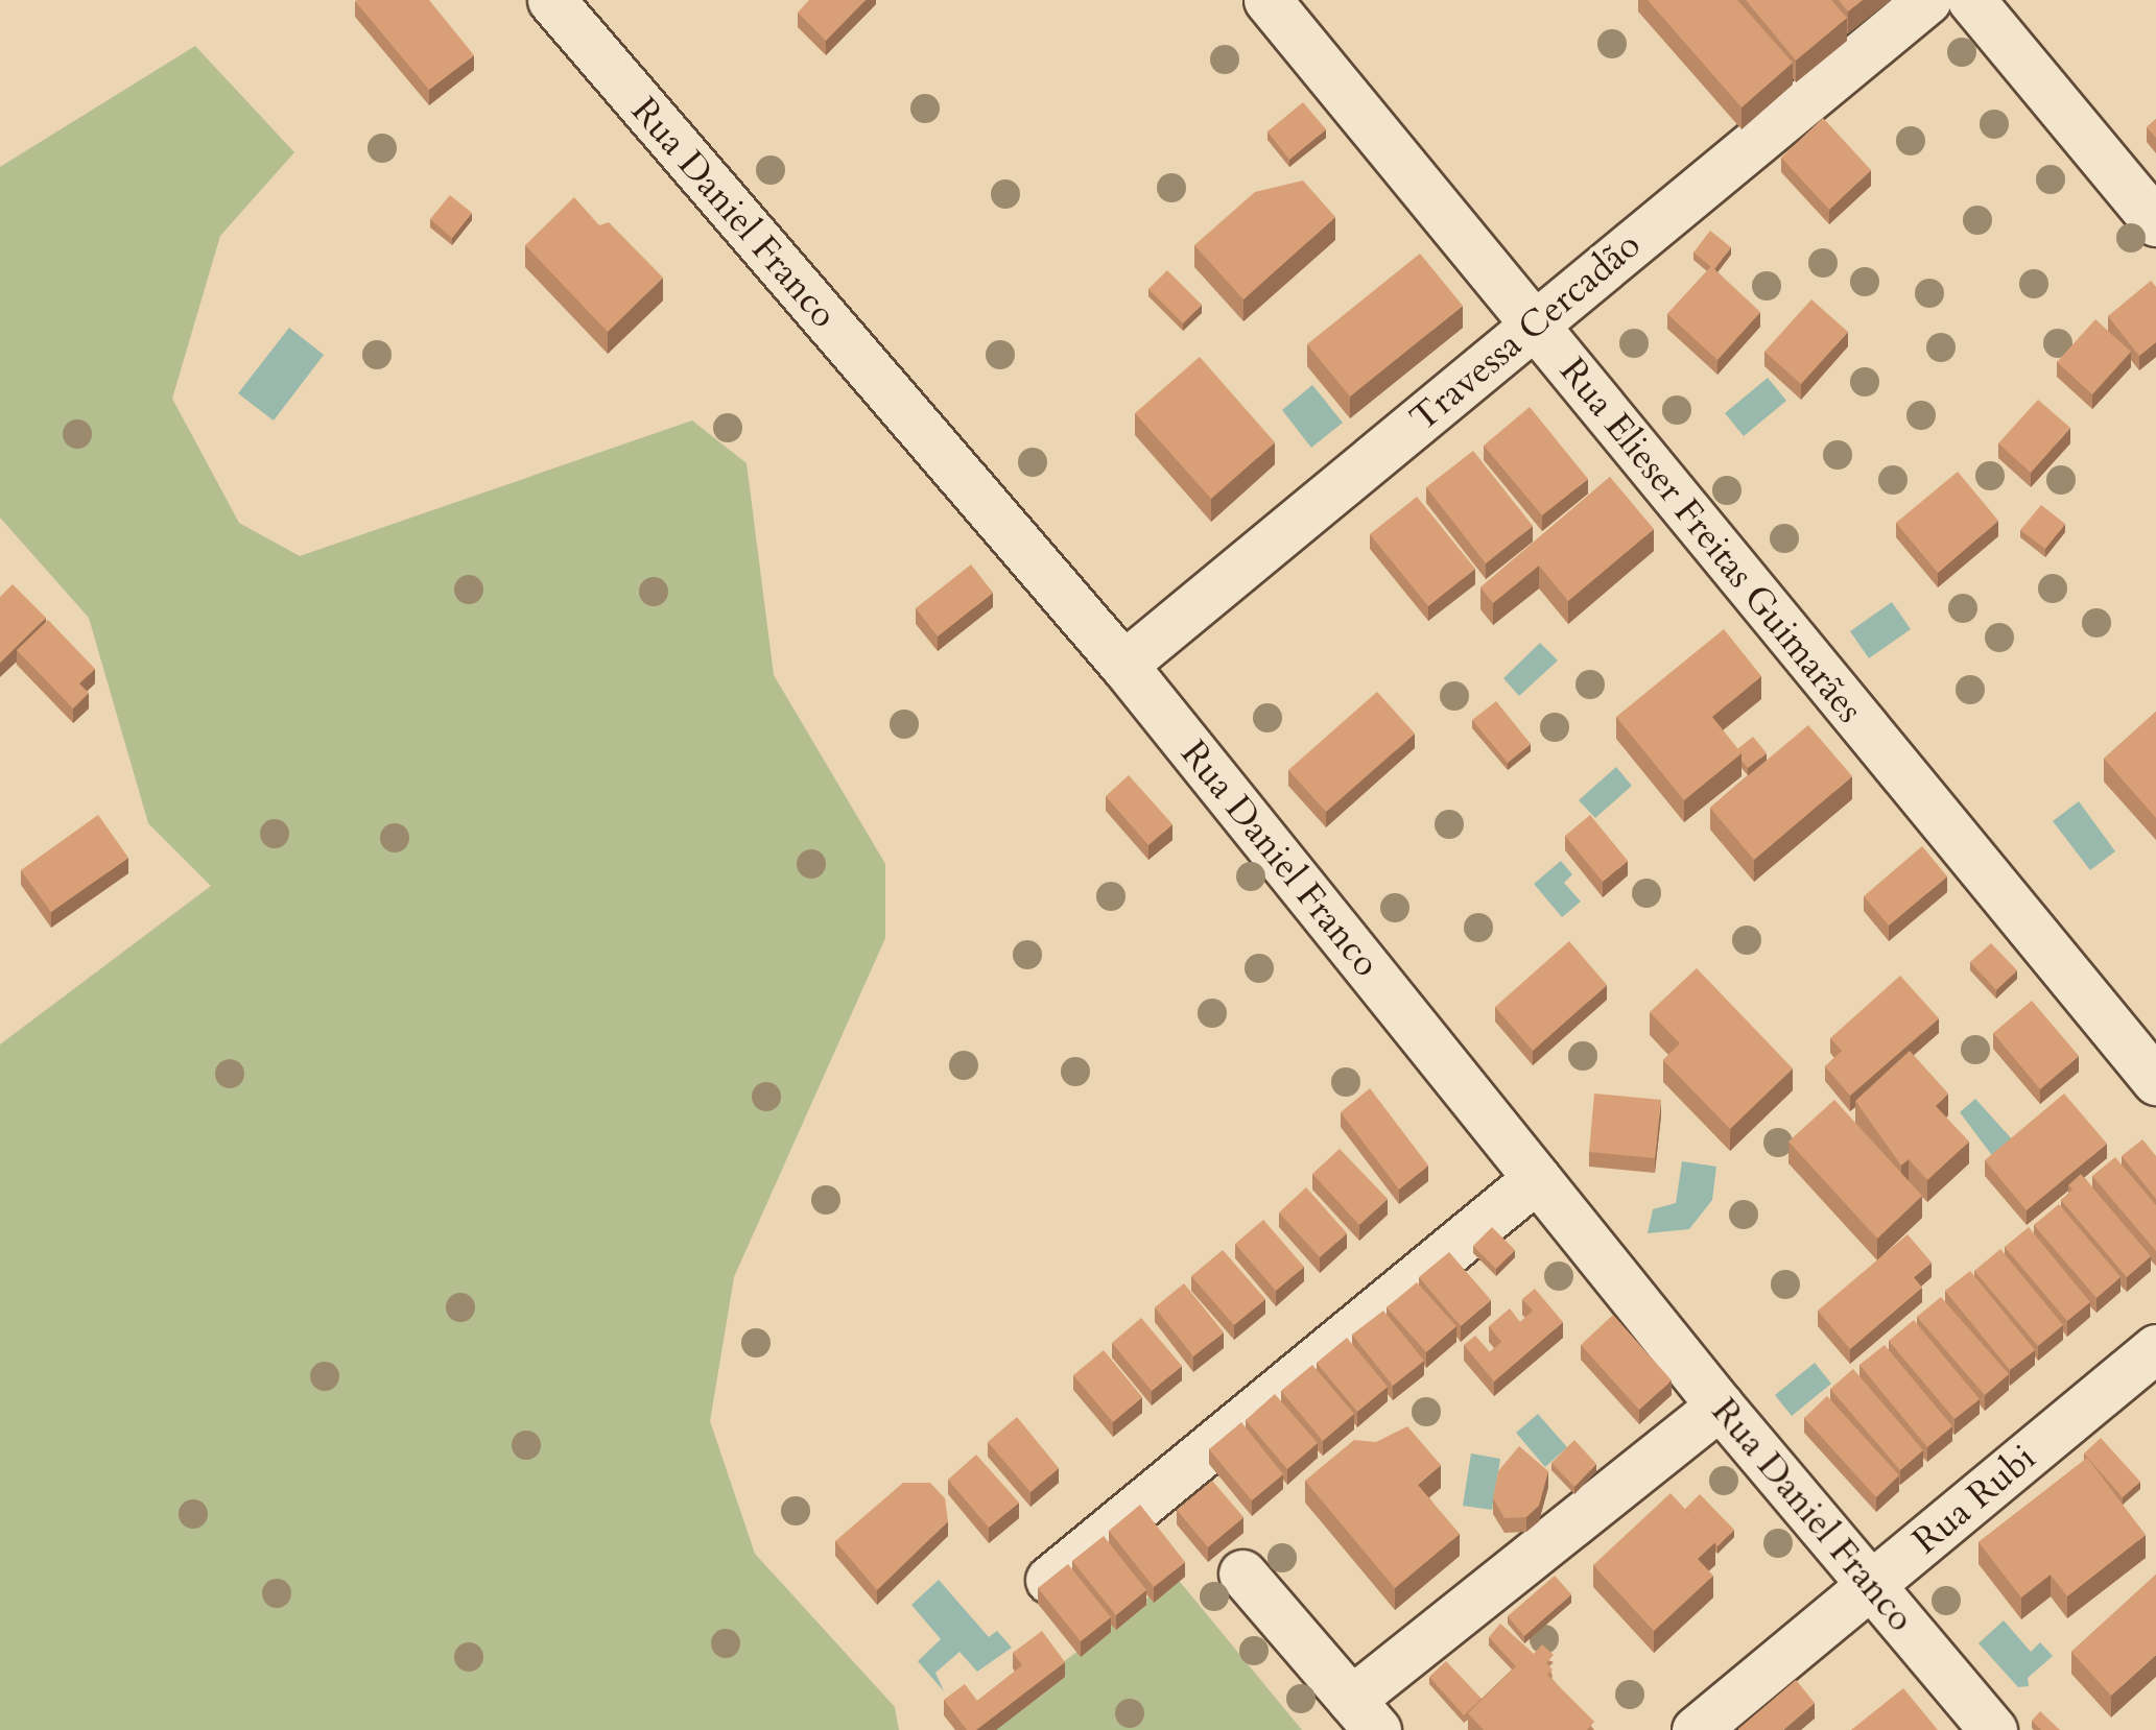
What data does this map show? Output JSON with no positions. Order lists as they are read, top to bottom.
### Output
{
  "streets": {
    "street": [
      "Rua Daniel Franco",
      "Travessa Cercadão",
      "Rua Elieser Freitas Guimarães",
      "Rua Rubi"
    ]
  },
  "crossings": [
    ["Rua Daniel Franco", "Travessa Cercadão"],
    ["Rua Daniel Franco", "Rua Rubi"],
    ["Travessa Cercadão", "Rua Elieser Freitas Guimarães"]
  ]
}
